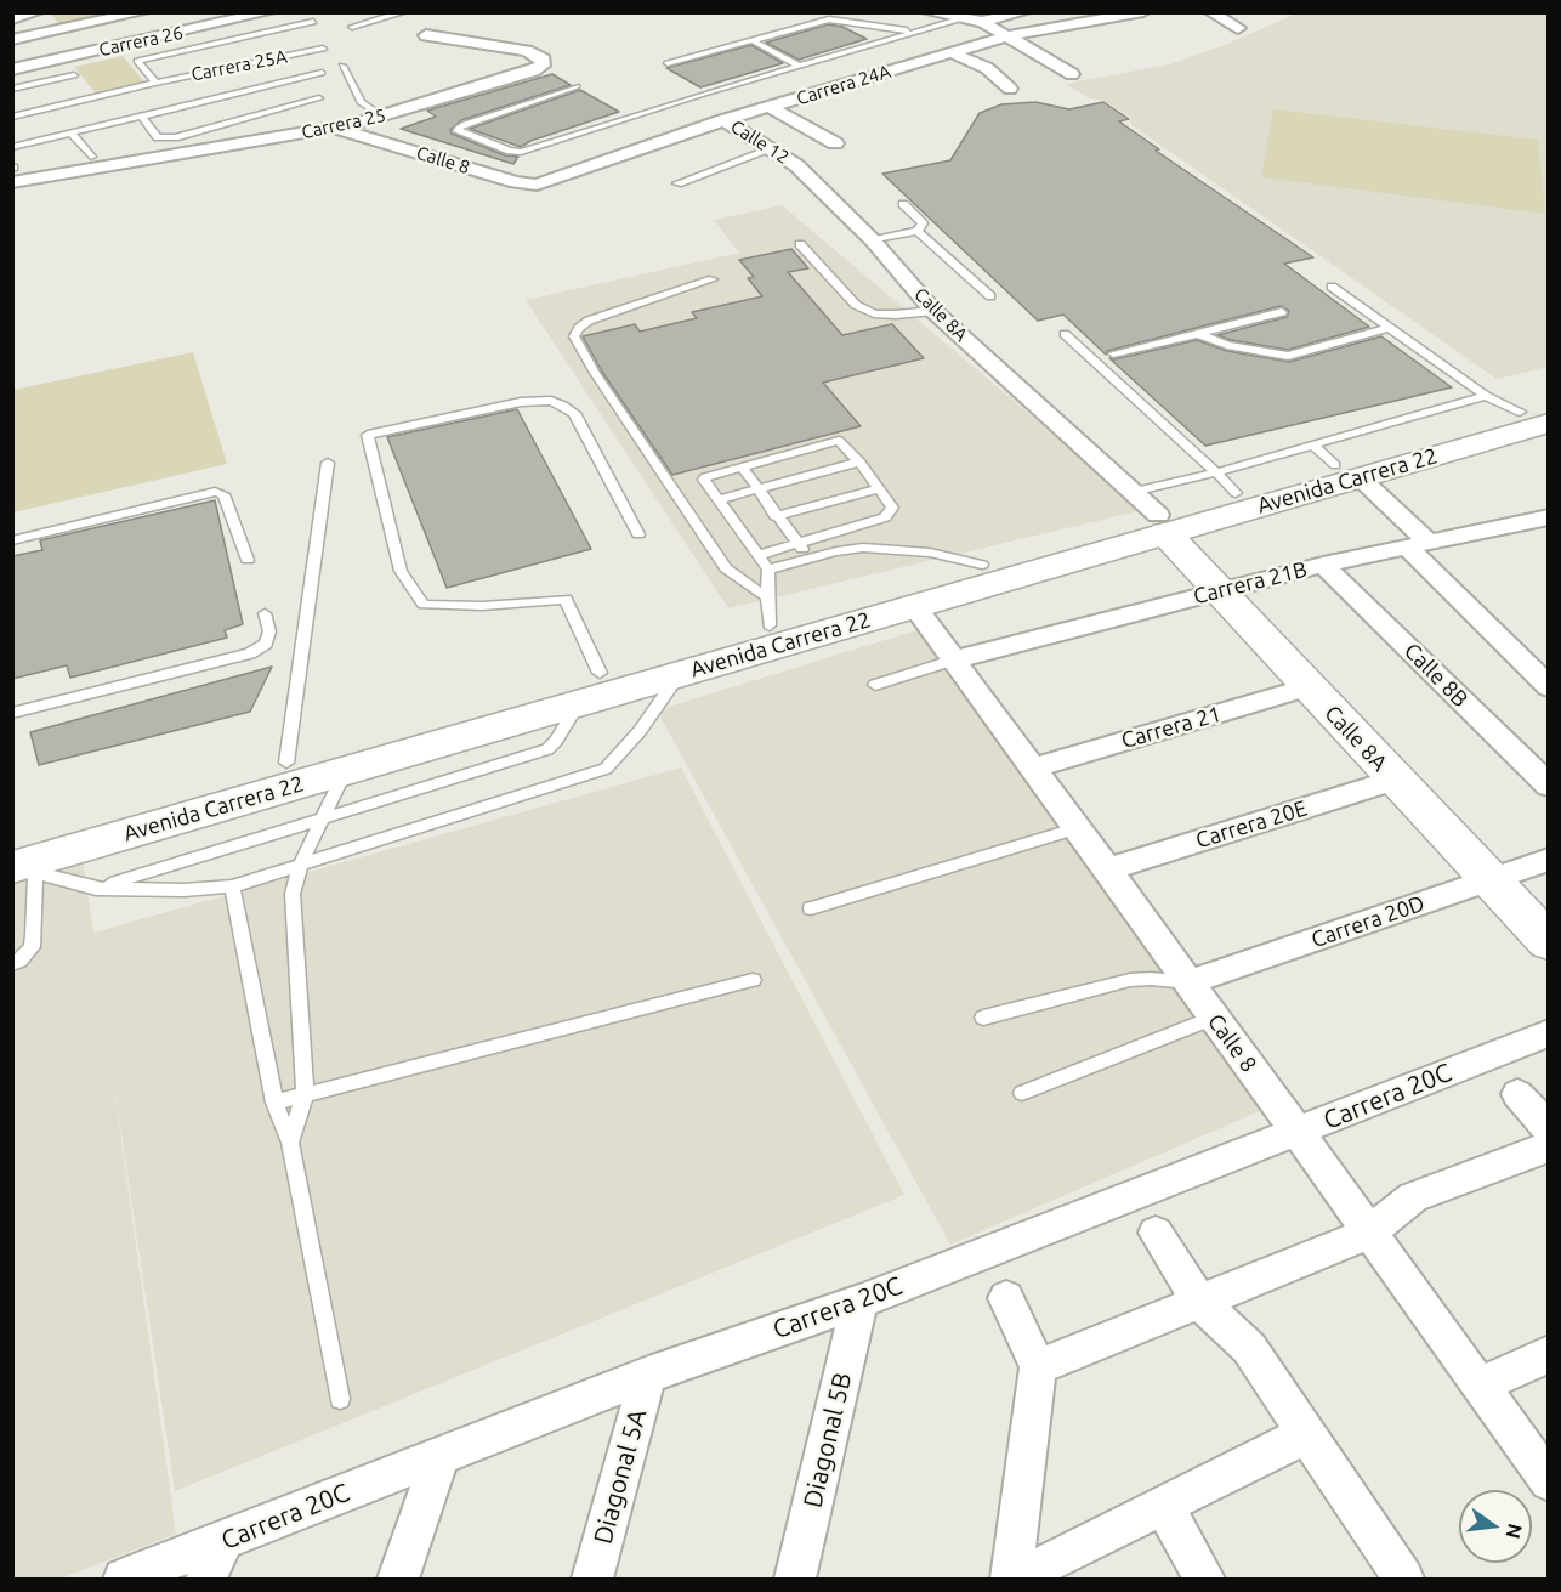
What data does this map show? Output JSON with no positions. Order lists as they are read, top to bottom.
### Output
{
  "streets": {
    "main road": ["Calle 8A", "Avenida Carrera 22"],
    "street": [
      "Carrera 26",
      "Carrera 24A",
      "Carrera 25",
      "Calle 12",
      "Calle 8",
      "Carrera 21B",
      "Calle 8B",
      "Carrera 21",
      "Carrera 20E",
      "Carrera 20D",
      "Carrera 20C",
      "Diagonal 5B",
      "Diagonal 5A"
    ],
    "lane": ["Carrera 25A"]
  },
  "crossings": [
    ["Carrera 24A", "Calle 12"],
    ["Carrera 24A", "Calle 8"],
    ["Carrera 25", "Calle 8"],
    ["Calle 12", "Calle 8A"],
    ["Calle 8", "Avenida Carrera 22"],
    ["Calle 8", "Carrera 21B"],
    ["Calle 8", "Carrera 21"],
    ["Calle 8", "Carrera 20E"],
    ["Calle 8", "Carrera 20D"],
    ["Calle 8", "Carrera 20C"],
    ["Calle 8A", "Avenida Carrera 22"],
    ["Calle 8A", "Carrera 21B"],
    ["Calle 8A", "Carrera 21"],
    ["Calle 8A", "Carrera 20E"],
    ["Calle 8A", "Carrera 20D"],
    ["Carrera 21B", "Calle 8B"],
    ["Carrera 20C", "Diagonal 5B"],
    ["Carrera 20C", "Diagonal 5A"]
  ],
  "north": "right"
}
